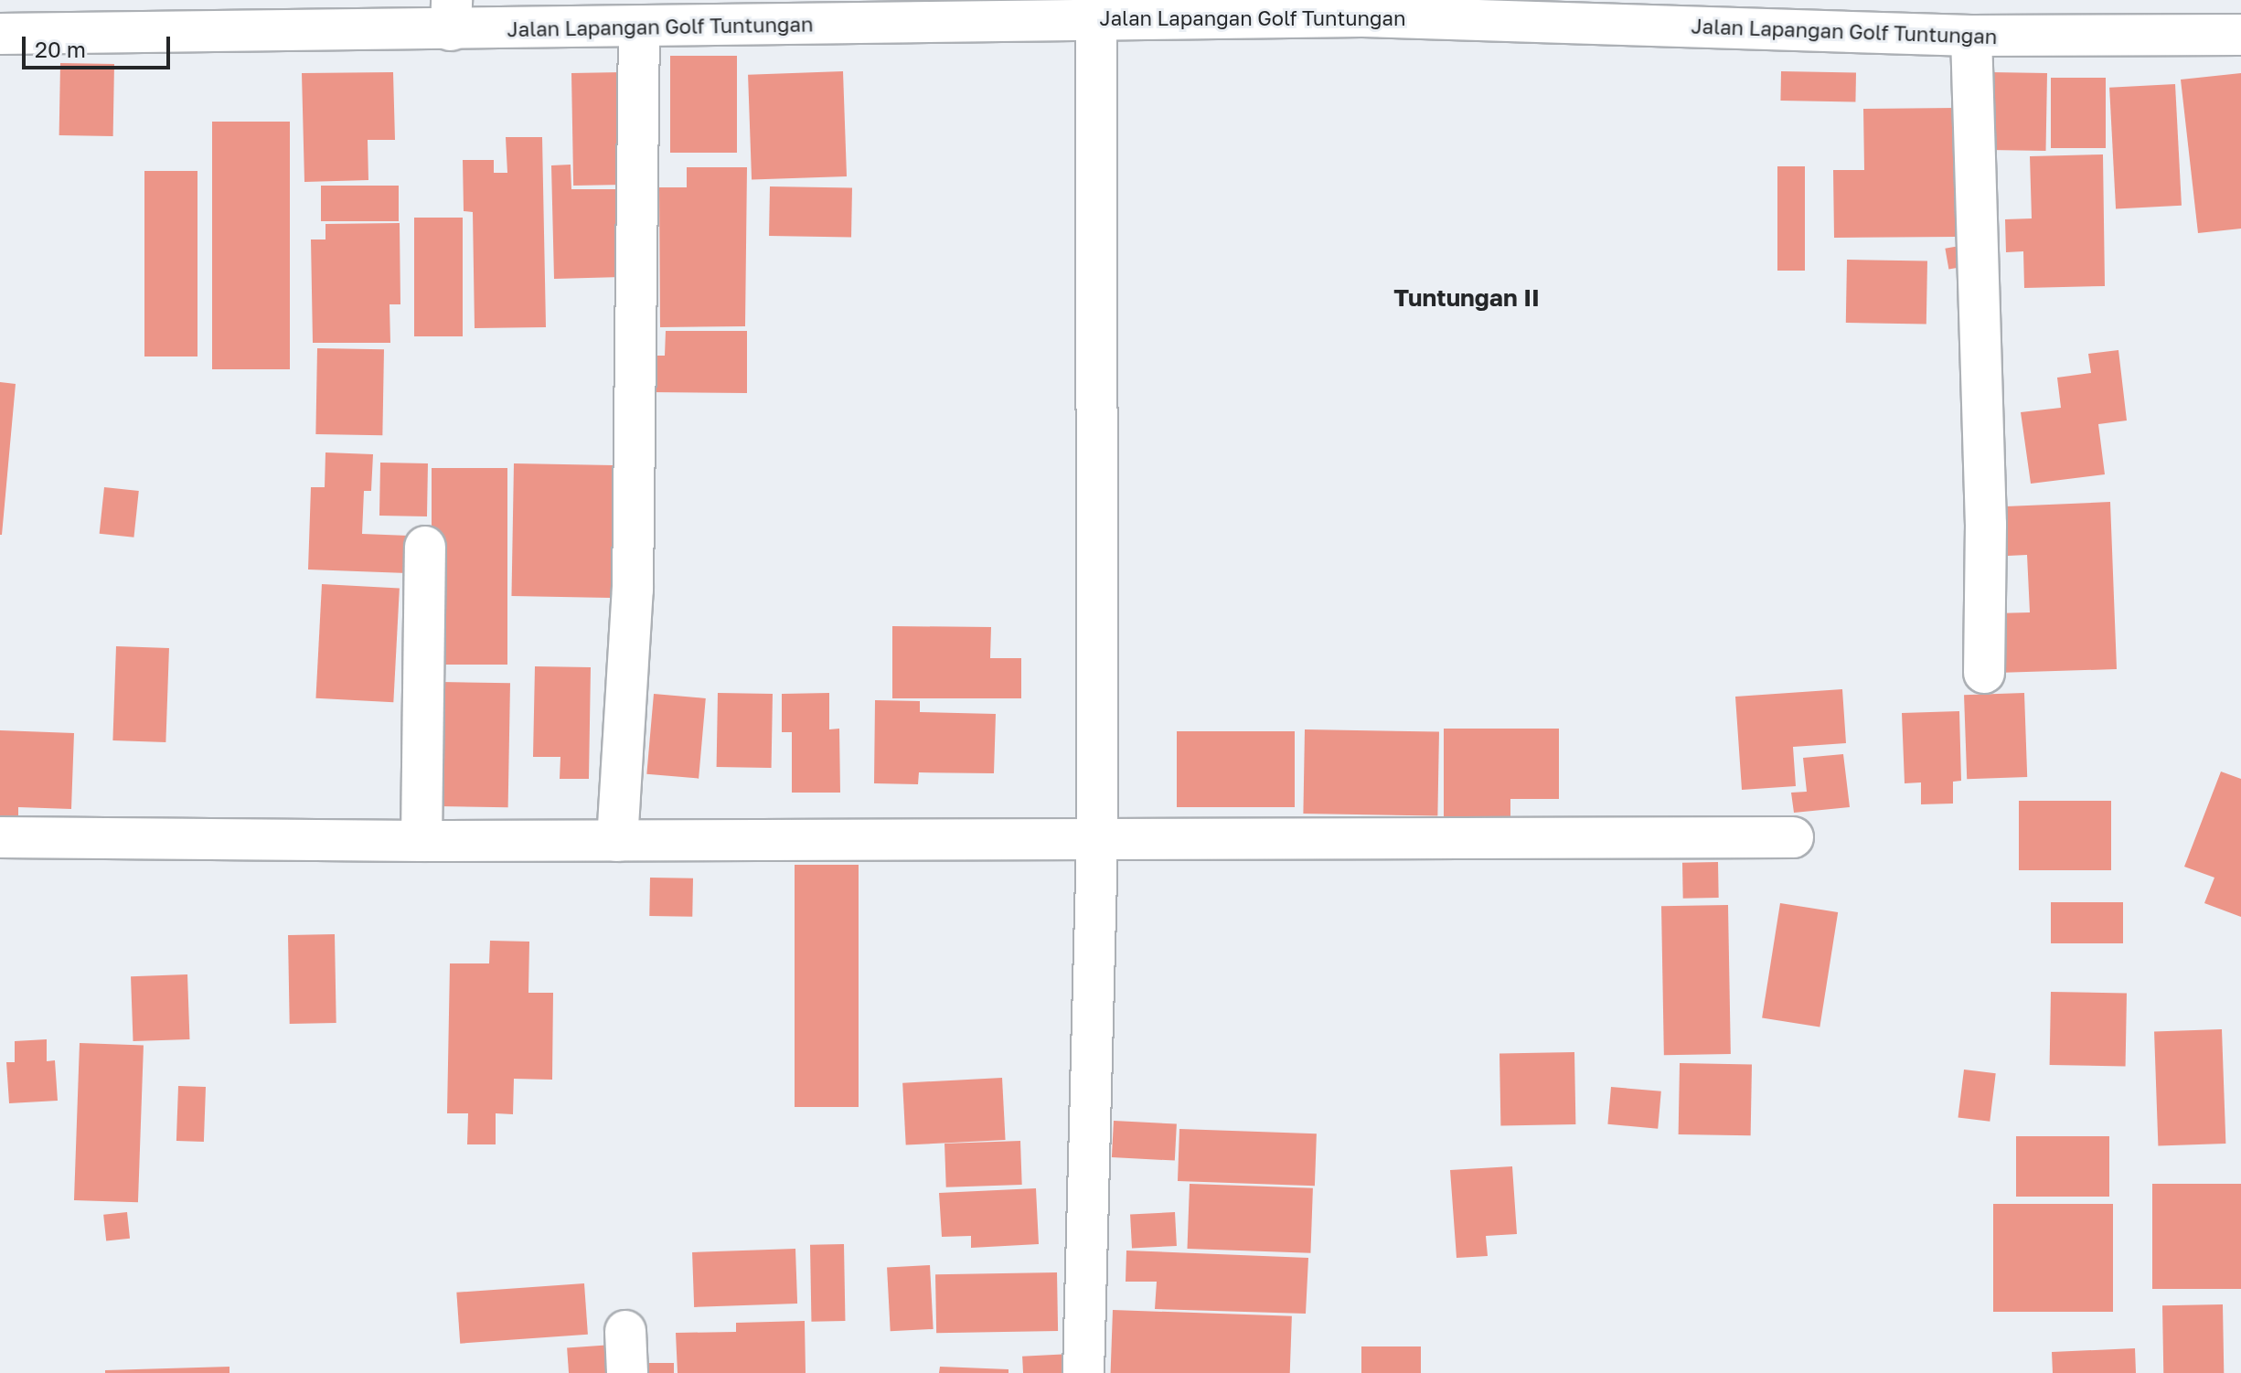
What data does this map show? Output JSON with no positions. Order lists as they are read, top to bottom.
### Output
{
  "streets": {
    "street": ["Jalan Lapangan Golf Tuntungan"]
  },
  "districts": ["Tuntungan II"],
  "scale_bar": "20 m"
}
